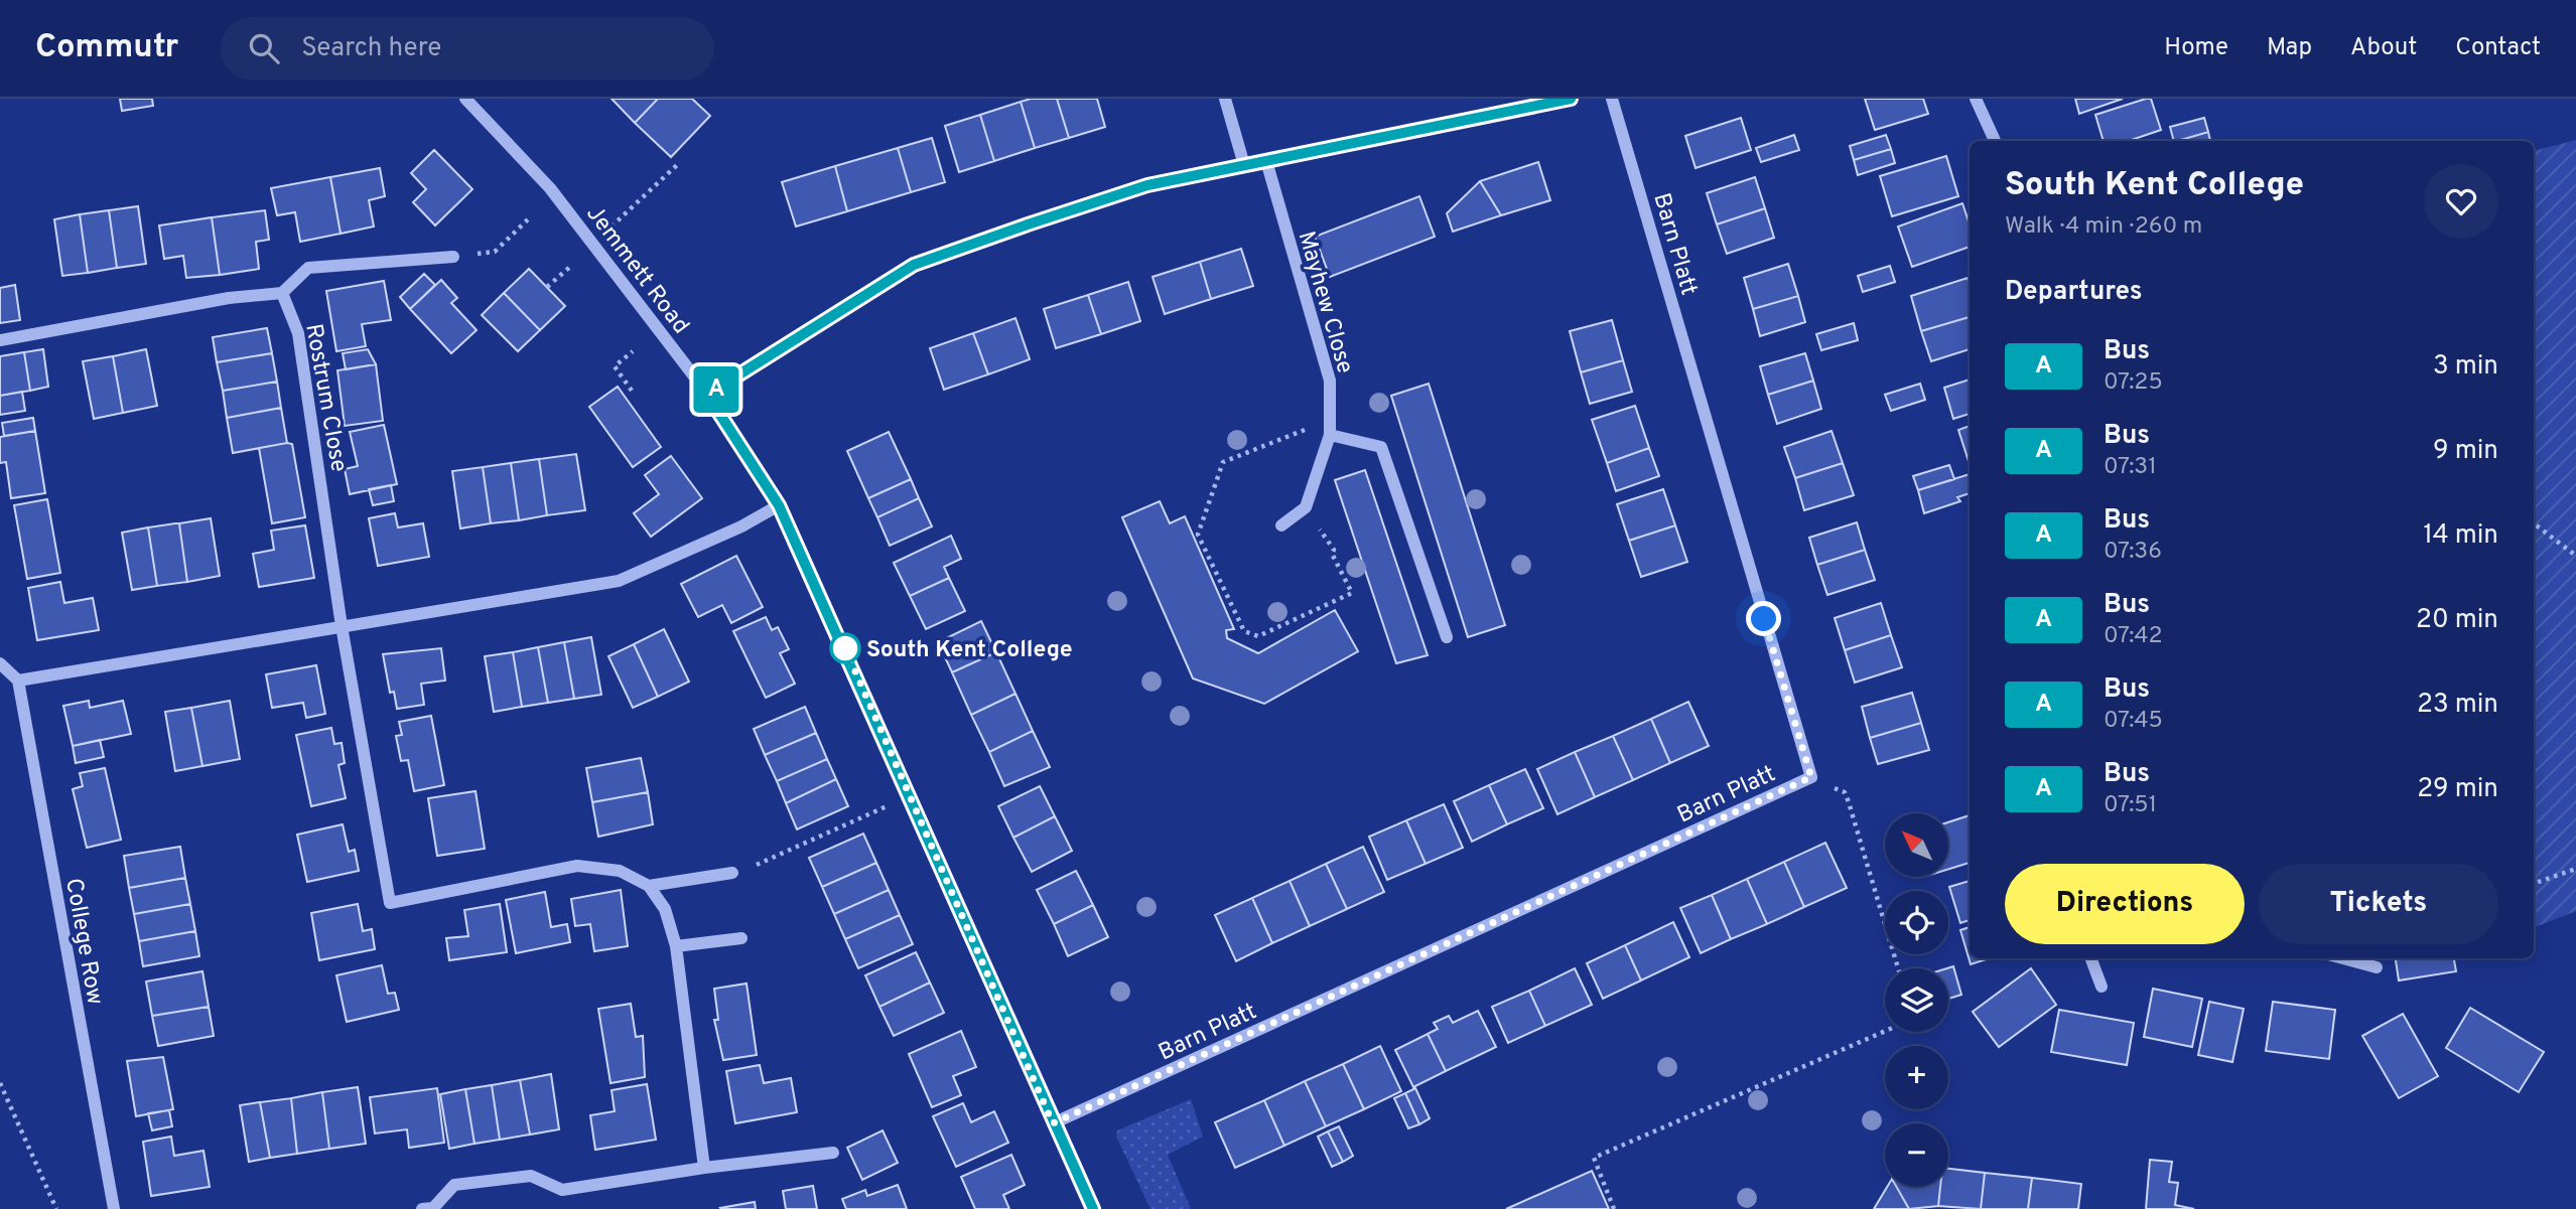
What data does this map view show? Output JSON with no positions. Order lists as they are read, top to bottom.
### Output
{
  "streets": {
    "street": [
      "Barn Platt",
      "Jemmett Road",
      "Mayhew Close",
      "Rostrum Close",
      "College Row"
    ]
  },
  "crossings": [
    ["Barn Platt", "Jemmett Road"]
  ],
  "places": ["South Kent College"],
  "lines": ["bus line A"],
  "north": "top left",
  "page": {
    "header": "Commutr",
    "search": "Search here",
    "nav": [
      "Home",
      "Map",
      "About",
      "Contact"
    ],
    "on_map": "A",
    "heading": [
      ["South Kent College", "Walk · 4 min · 260 m"],
      "Departures"
    ],
    "list": [
      {
        "mark": "A",
        "name": "Bus",
        "note": "07:25",
        "value": "3 min"
      },
      {
        "mark": "A",
        "name": "Bus",
        "note": "07:31",
        "value": "9 min"
      },
      {
        "mark": "A",
        "name": "Bus",
        "note": "07:36",
        "value": "14 min"
      },
      {
        "mark": "A",
        "name": "Bus",
        "note": "07:42",
        "value": "20 min"
      },
      {
        "mark": "A",
        "name": "Bus",
        "note": "07:45",
        "value": "23 min"
      },
      {
        "mark": "A",
        "name": "Bus",
        "note": "07:51",
        "value": "29 min"
      }
    ],
    "map_buttons": ["+", "−"],
    "buttons": ["Directions", "Tickets"]
  }
}
